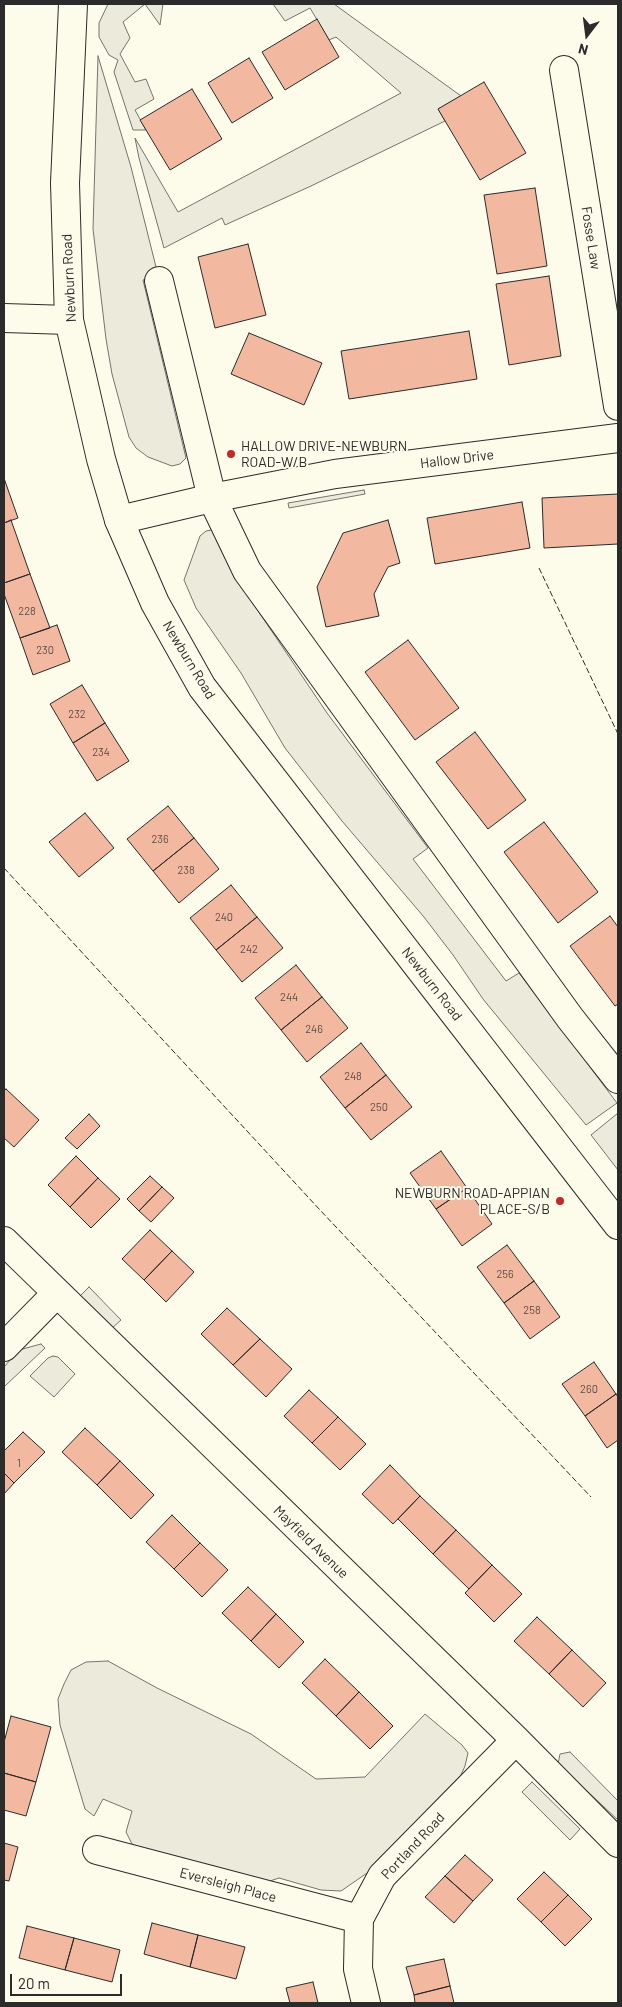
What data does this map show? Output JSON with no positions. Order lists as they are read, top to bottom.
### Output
{
  "streets": {
    "street": [
      "Fosse Law",
      "Newburn Road",
      "Hallow Drive",
      "Mayfield Avenue",
      "Portland Road",
      "Eversleigh Place"
    ]
  },
  "crossings": [
    ["Newburn Road", "Hallow Drive"],
    ["Mayfield Avenue", "Portland Road"],
    ["Portland Road", "Eversleigh Place"]
  ],
  "places": ["HALLOW DRIVE-NEWBURN ROAD-W/B", "NEWBURN ROAD-APPIAN PLACE-S/B"],
  "house_numbers": [
    "228",
    "230",
    "232",
    "234",
    "236",
    "238",
    "240",
    "242",
    "244",
    "246",
    "248",
    "250",
    "256",
    "258",
    "260",
    "1"
  ],
  "scale_bar": "20 m",
  "north": "bottom"
}
